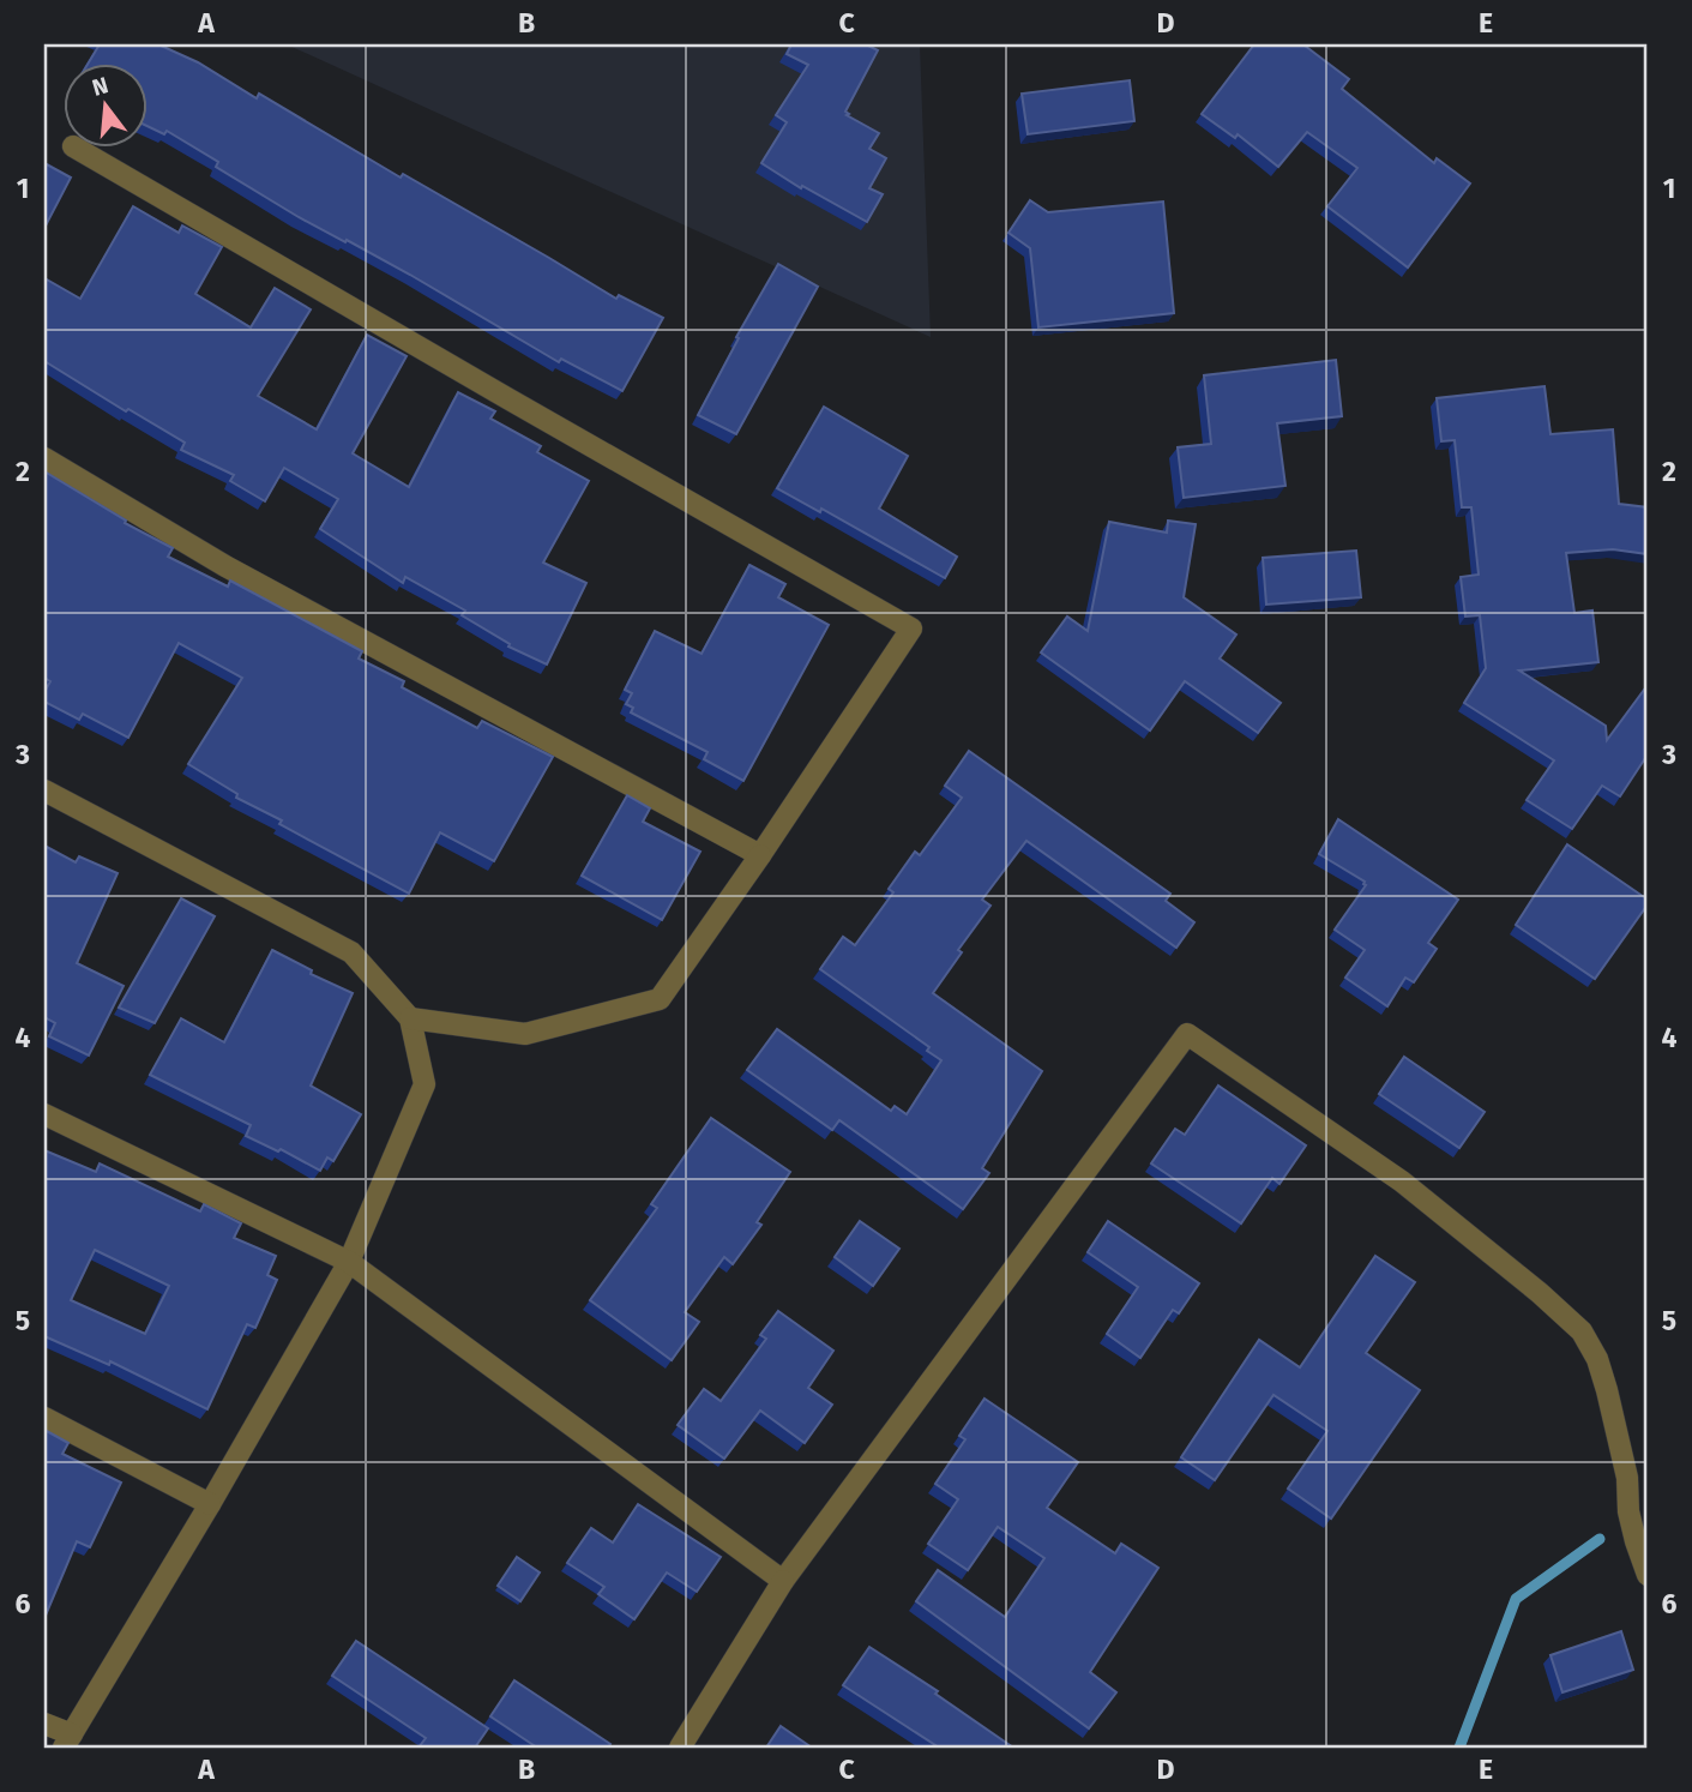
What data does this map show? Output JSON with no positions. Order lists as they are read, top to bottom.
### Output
{
  "north": "top",
  "grid": {
    "columns": [
      "A",
      "B",
      "C",
      "D",
      "E"
    ],
    "rows": [
      "1",
      "2",
      "3",
      "4",
      "5",
      "6"
    ]
  }
}
